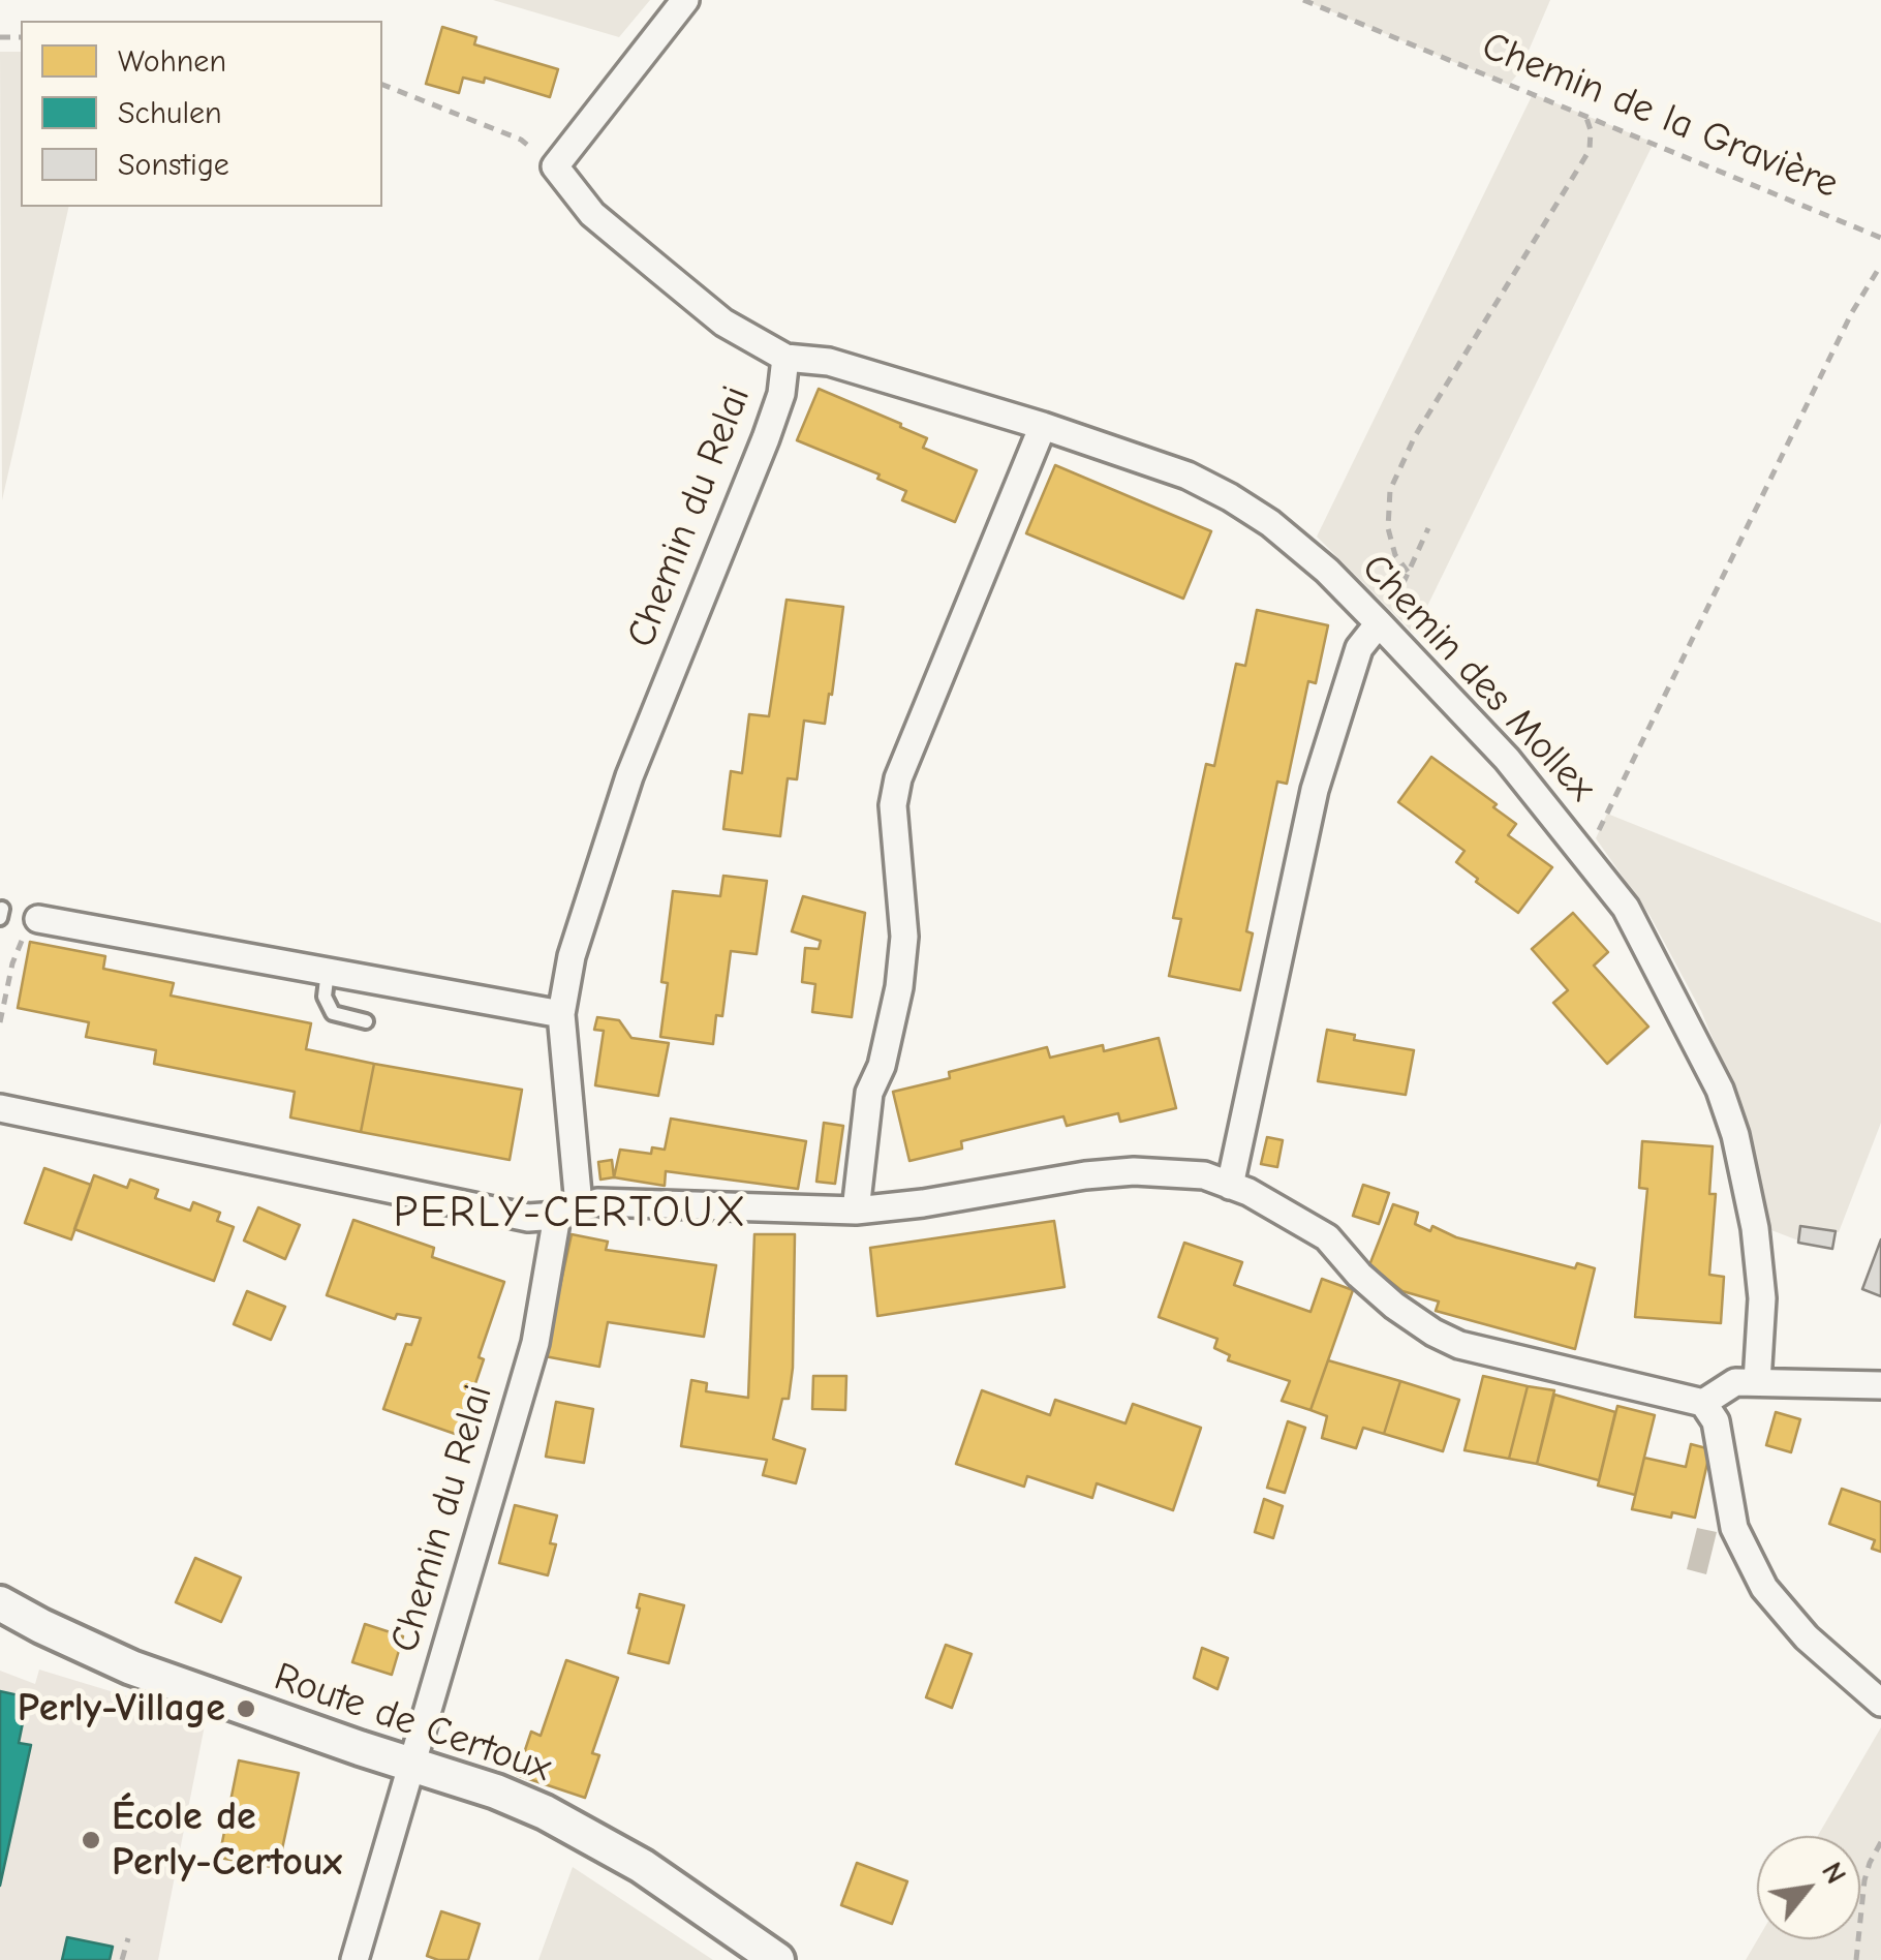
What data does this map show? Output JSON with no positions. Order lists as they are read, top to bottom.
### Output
{
  "streets": {
    "street": ["Chemin du Relai", "Chemin des Mollex", "Route de Certoux"],
    "path": ["Chemin de la Gravière"]
  },
  "crossings": [
    ["Chemin du Relai", "Chemin des Mollex"],
    ["Chemin du Relai", "Route de Certoux"]
  ],
  "districts": ["PERLY-CERTOUX"],
  "places": ["Perly-Village", "École de Perly-Certoux"],
  "legend": ["Wohnen", "Schulen", "Sonstige"],
  "north": "top right"
}
